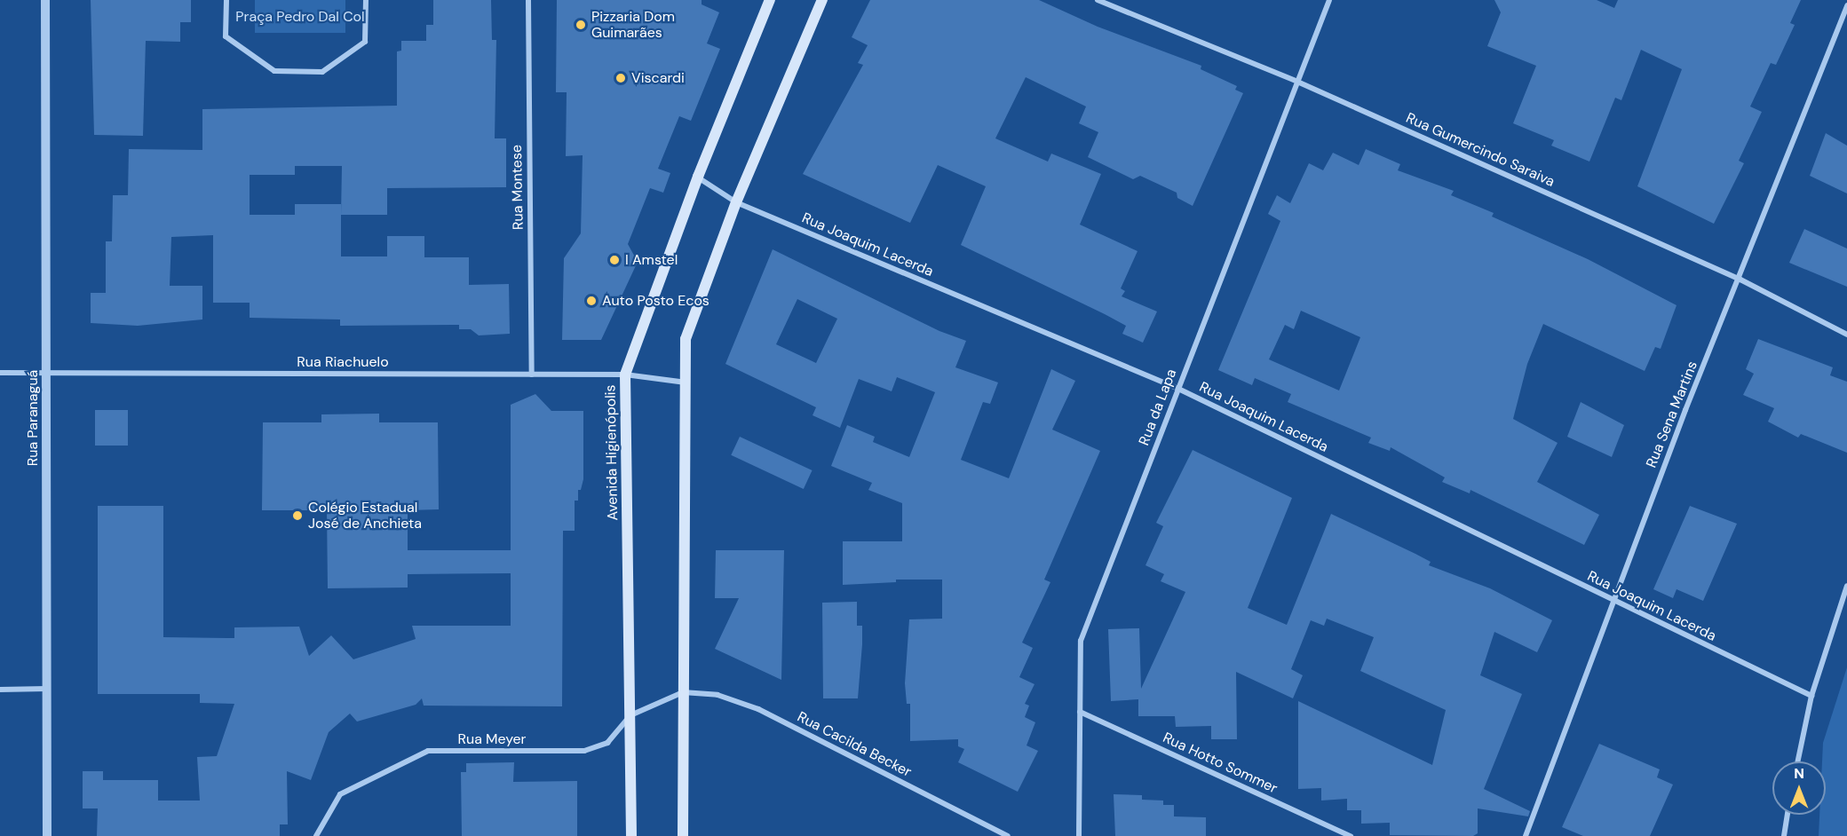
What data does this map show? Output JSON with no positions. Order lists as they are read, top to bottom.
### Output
{
  "streets": {
    "main road": ["Avenida Higienópolis"],
    "street": [
      "Rua Gumercindo Saraiva",
      "Rua Montese",
      "Rua Joaquim Lacerda",
      "Rua Riachuelo",
      "Rua da Lapa",
      "Rua Sena Martins",
      "Rua Paranaguá",
      "Rua Meyer",
      "Rua Cacilda Becker",
      "Rua Hotto Sommer"
    ]
  },
  "crossings": [
    ["Rua Gumercindo Saraiva", "Rua da Lapa"],
    ["Rua Gumercindo Saraiva", "Rua Sena Martins"],
    ["Rua Montese", "Rua Riachuelo"],
    ["Rua Joaquim Lacerda", "Rua da Lapa"],
    ["Rua Joaquim Lacerda", "Rua Sena Martins"],
    ["Rua Joaquim Lacerda", "Avenida Higienópolis"],
    ["Rua Riachuelo", "Rua Paranaguá"],
    ["Rua Riachuelo", "Avenida Higienópolis"],
    ["Rua da Lapa", "Rua Hotto Sommer"],
    ["Avenida Higienópolis", "Rua Meyer"],
    ["Rua Meyer", "Rua Cacilda Becker"]
  ],
  "parks": ["Praça Pedro Dal Col"],
  "places": [
    "Pizzaria Dom Guimarães",
    "Viscardi",
    "I Amstel",
    "Auto Posto Ecos",
    "Colégio Estadual José de Anchieta"
  ],
  "north": "top"
}
